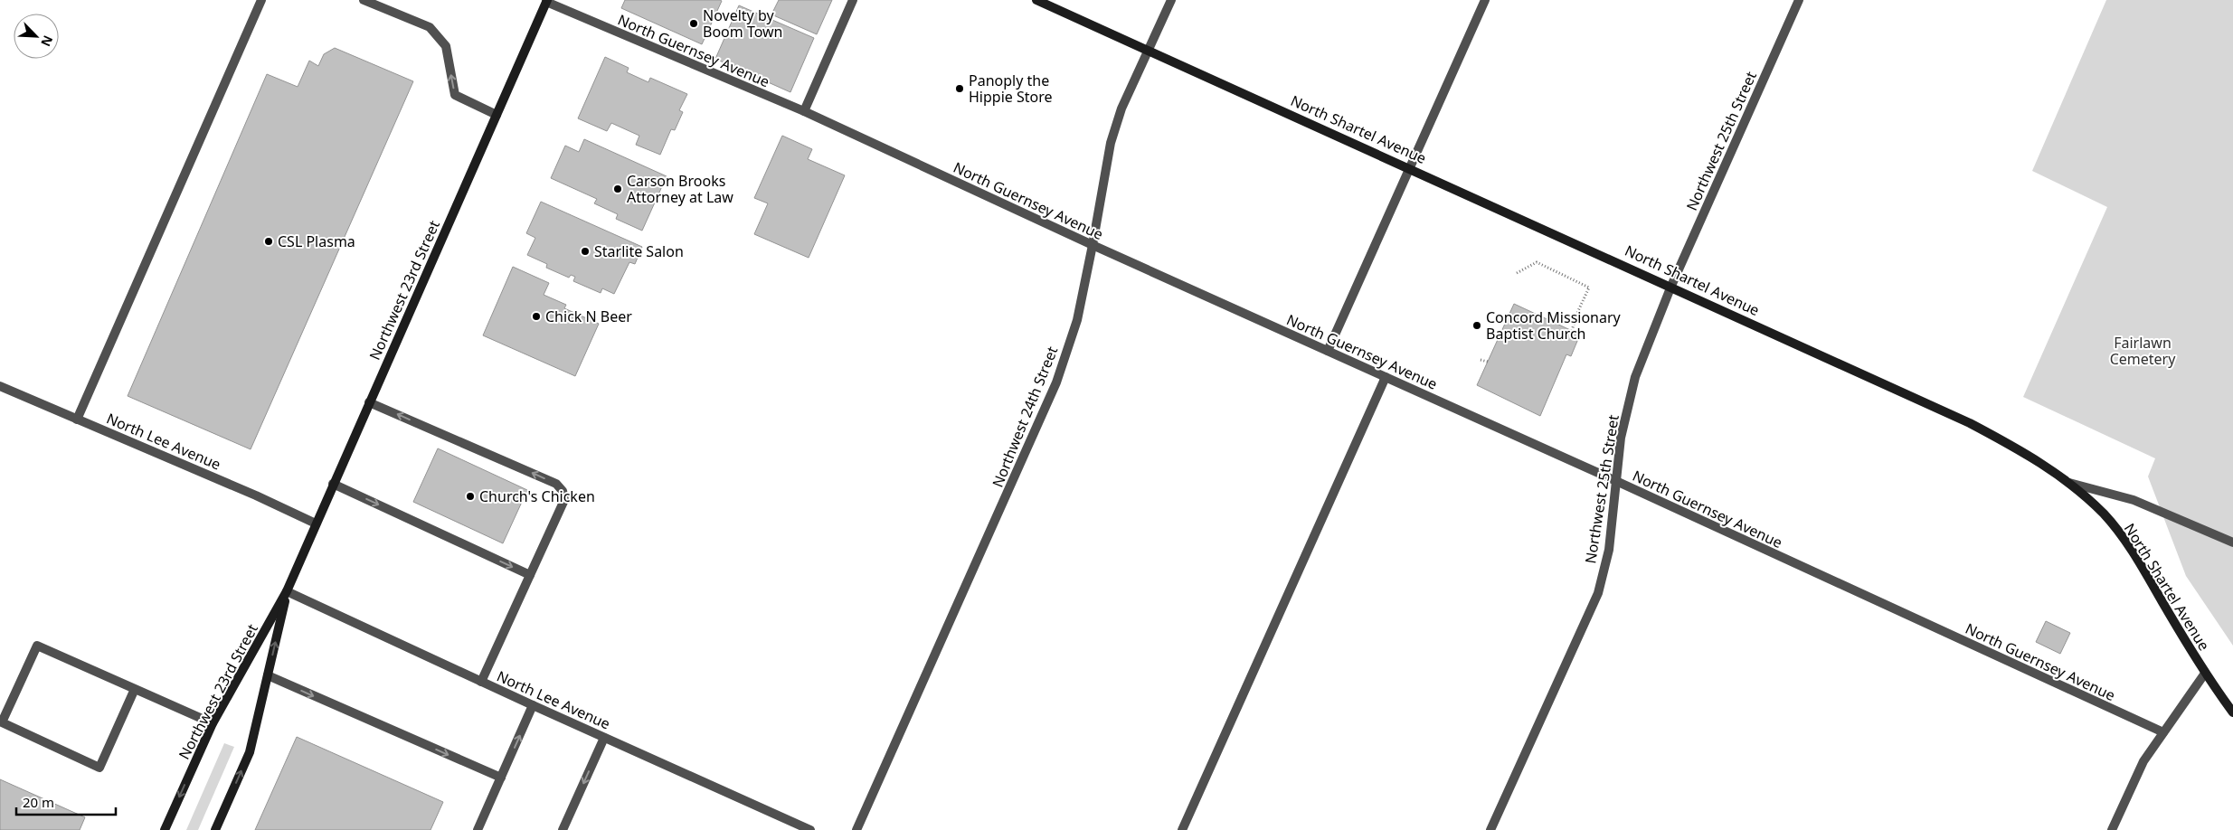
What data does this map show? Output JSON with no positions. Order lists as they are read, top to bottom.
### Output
{
  "streets": {
    "street": [
      "North Guernsey Avenue",
      "North Shartel Avenue",
      "Northwest 25th Street",
      "Northwest 23rd Street",
      "Northwest 24th Street",
      "North Lee Avenue"
    ]
  },
  "crossings": [
    ["North Guernsey Avenue", "Northwest 25th Street"],
    ["North Guernsey Avenue", "Northwest 23rd Street"],
    ["North Guernsey Avenue", "Northwest 24th Street"],
    ["North Shartel Avenue", "Northwest 25th Street"],
    ["North Shartel Avenue", "Northwest 24th Street"],
    ["Northwest 23rd Street", "North Lee Avenue"]
  ],
  "parks": ["Fairlawn Cemetery"],
  "places": [
    "Novelty by Boom Town",
    "Panoply the Hippie Store",
    "Carson Brooks Attorney at Law",
    "CSL Plasma",
    "Starlite Salon",
    "Chick N Beer",
    "Concord Missionary Baptist Church",
    "Church's Chicken"
  ],
  "scale_bar": "20 m",
  "north": "bottom right"
}
